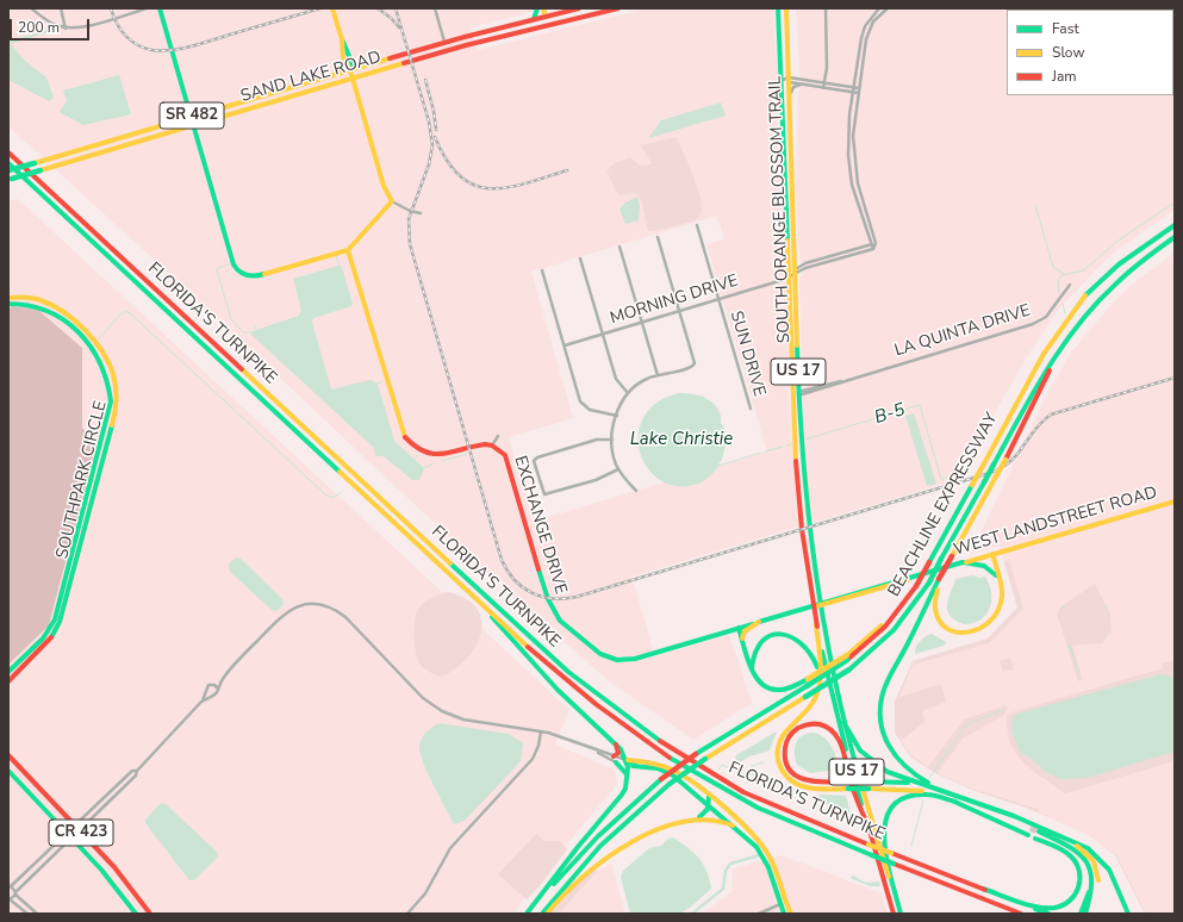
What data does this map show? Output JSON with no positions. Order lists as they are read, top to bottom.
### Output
{
  "streets": {
    "main road": [
      "SAND LAKE ROAD",
      "SR 482",
      "SOUTH ORANGE BLOSSOM TRAIL",
      "FLORIDA'S TURNPIKE",
      "US 17",
      "SOUTHPARK CIRCLE",
      "BEACHLINE EXPRESSWAY",
      "WEST LANDSTREET ROAD",
      "EXCHANGE DRIVE",
      "CR 423"
    ],
    "street": ["MORNING DRIVE", "LA QUINTA DRIVE", "SUN DRIVE"]
  },
  "crossings": [
    ["SOUTH ORANGE BLOSSOM TRAIL", "MORNING DRIVE"],
    ["SOUTH ORANGE BLOSSOM TRAIL", "LA QUINTA DRIVE"],
    ["SOUTH ORANGE BLOSSOM TRAIL", "WEST LANDSTREET ROAD"],
    ["MORNING DRIVE", "SUN DRIVE"],
    ["WEST LANDSTREET ROAD", "EXCHANGE DRIVE"]
  ],
  "water": ["B-5", "Lake Christie"],
  "legend": ["Fast", "Slow", "Jam"],
  "scale_bar": "200 m"
}
